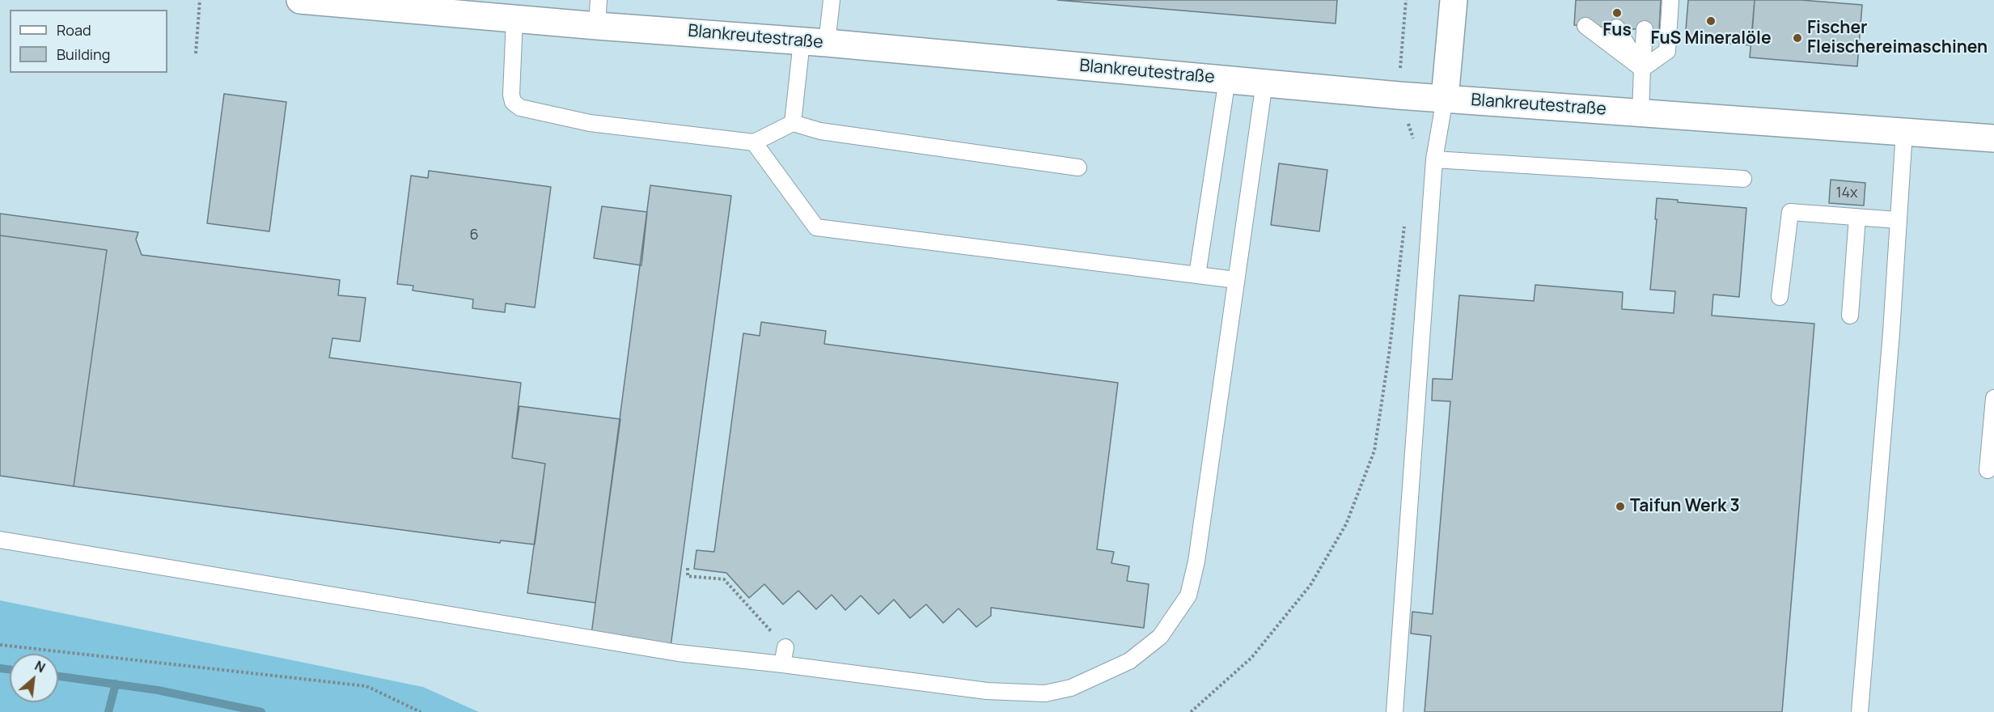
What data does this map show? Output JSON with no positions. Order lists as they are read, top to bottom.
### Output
{
  "streets": {
    "street": ["Blankreutestraße"]
  },
  "places": [
    "Fus",
    "FuS Mineralöle",
    "Fischer Fleischereimaschinen",
    "Taifun Werk 3"
  ],
  "house_numbers": ["14x", "6"],
  "legend": ["Road", "Building"],
  "north": "top right"
}
